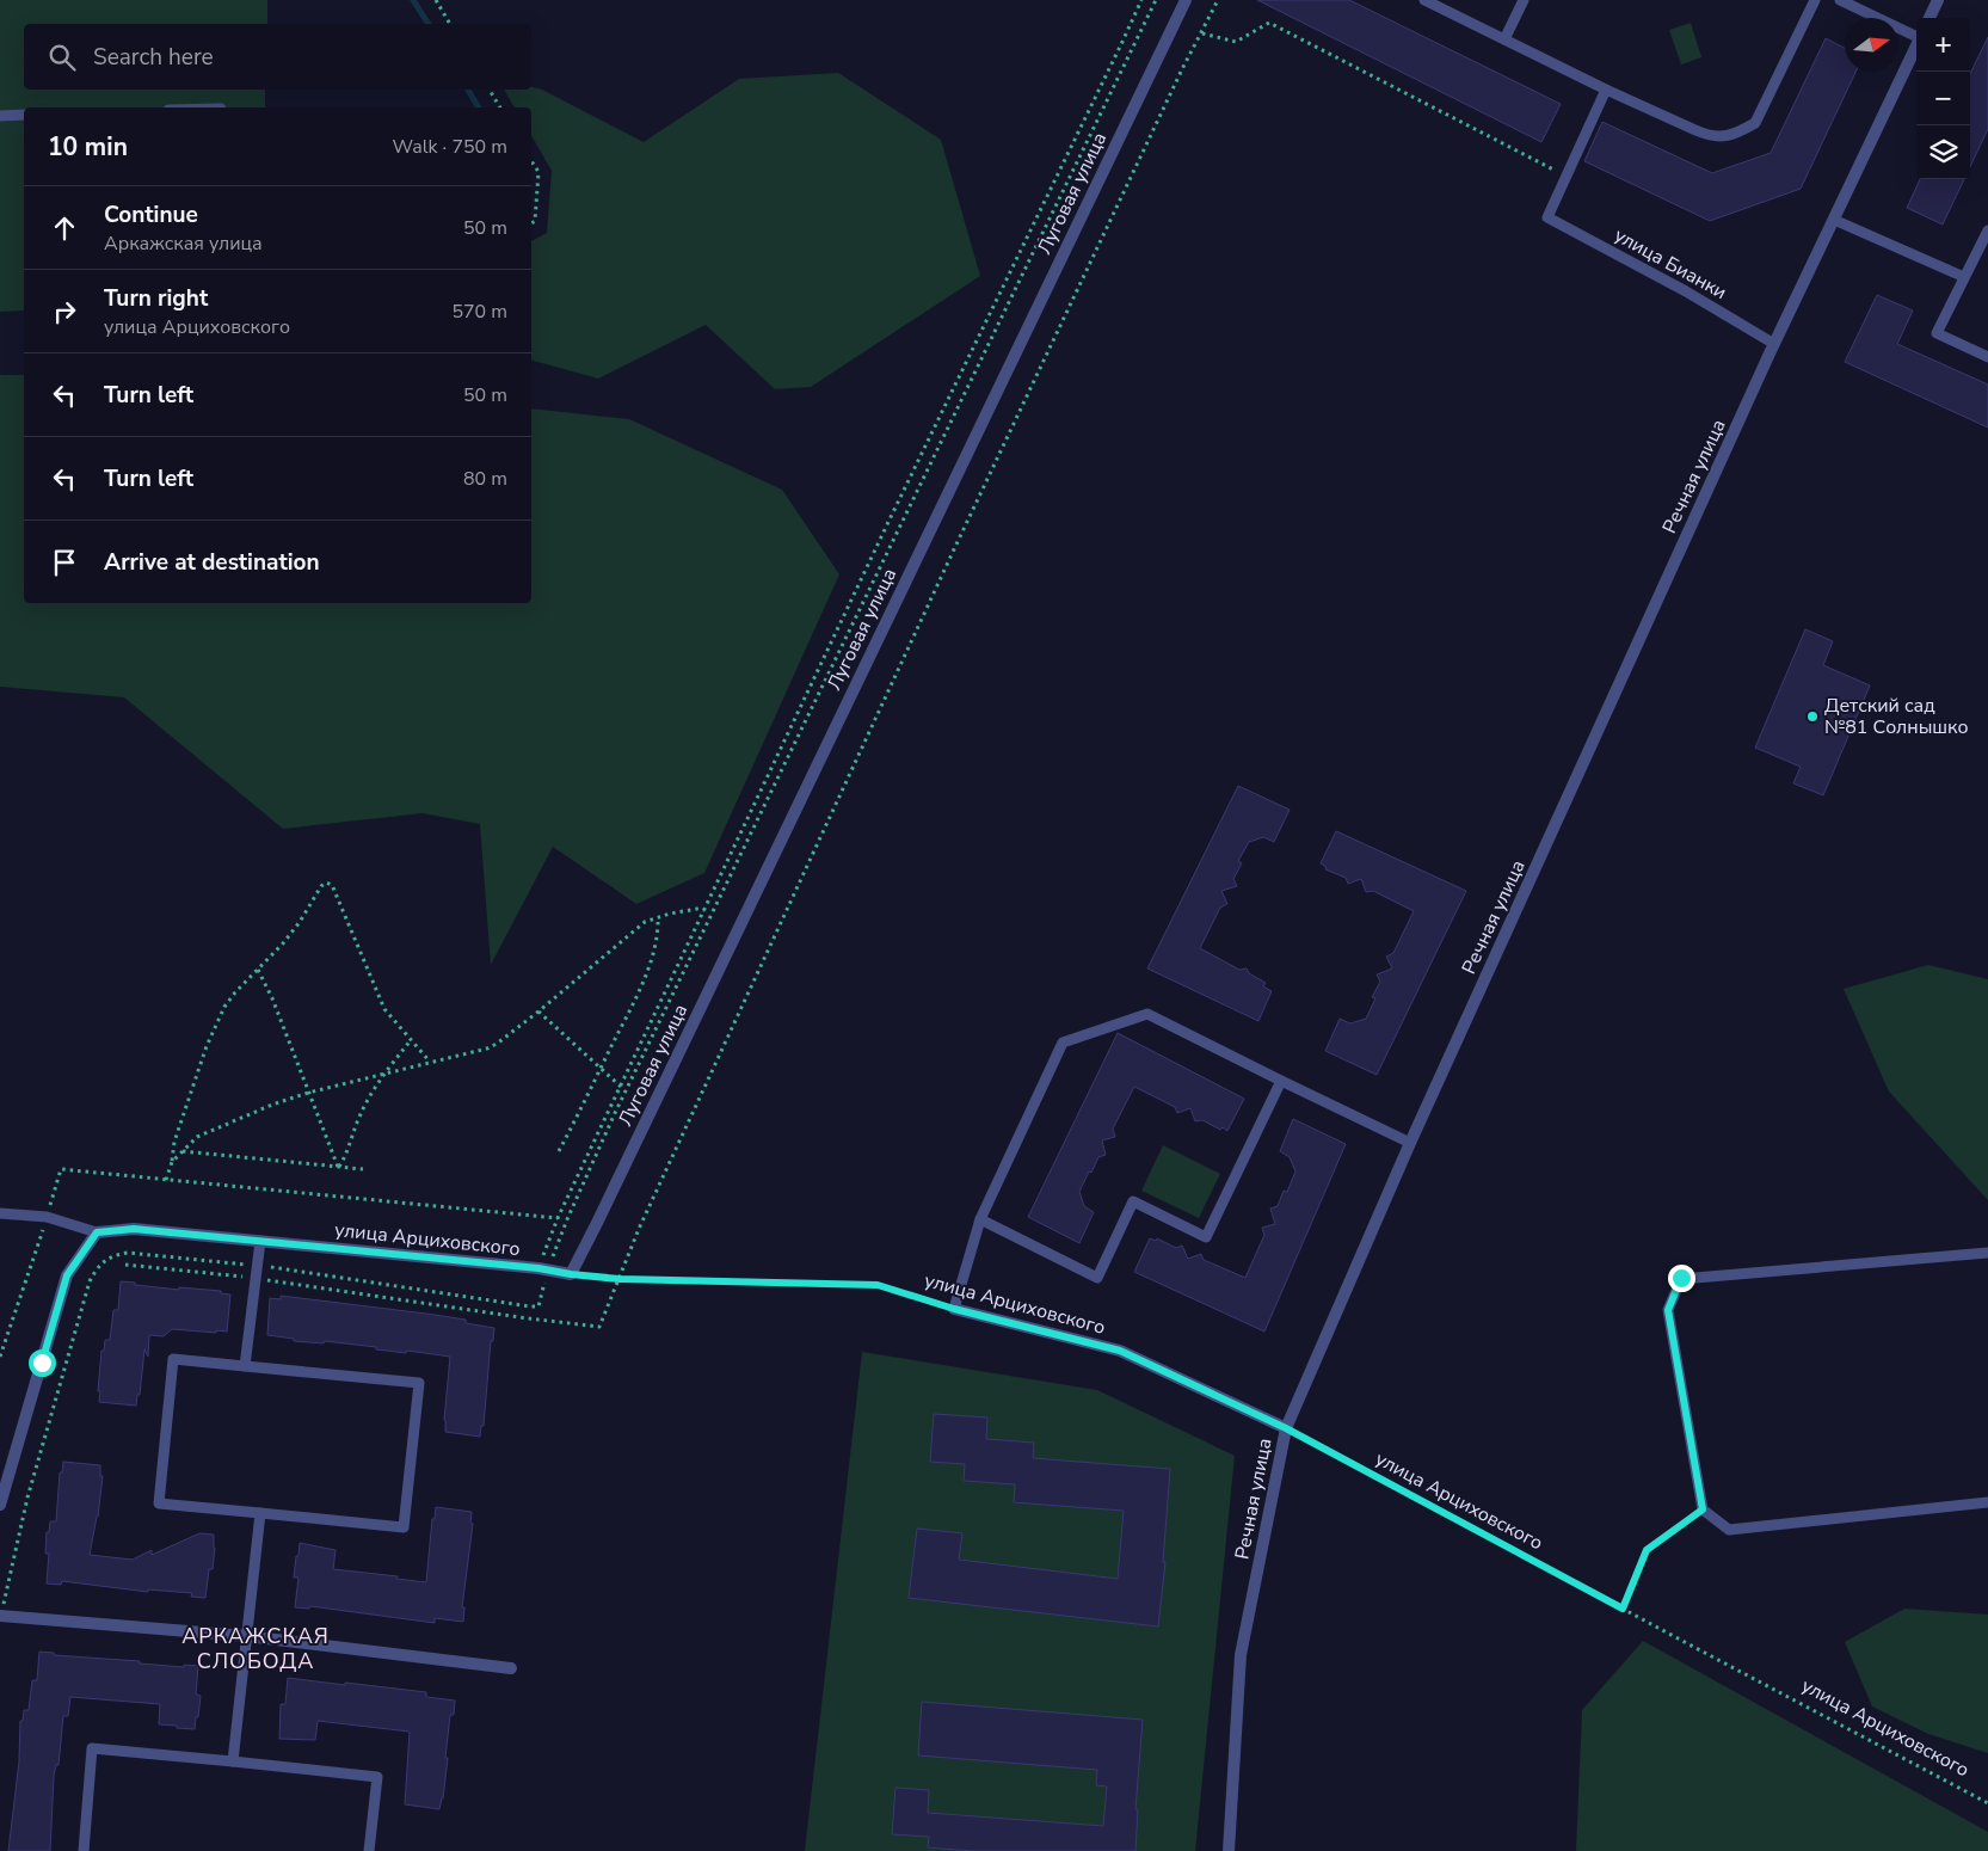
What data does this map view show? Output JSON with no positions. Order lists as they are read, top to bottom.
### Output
{
  "streets": {
    "street": ["Луговая улица", "Речная улица", "улица Арциховского"],
    "lane": ["улица Бианки"]
  },
  "crossings": [
    ["Луговая улица", "улица Арциховского"],
    ["улица Бианки", "Речная улица"],
    ["Речная улица", "улица Арциховского"]
  ],
  "districts": ["АРКАЖСКАЯ СЛОБОДА"],
  "places": ["Детский сад №81 Солнышко"],
  "north": "right",
  "page": {
    "map_buttons": ["+", "−"],
    "search": "Search here",
    "heading": ["10 min", "Walk · 750 m"],
    "list": [
      ["Continue", "Аркажская улица", "50 m"],
      ["Turn right", "улица Арциховского", "570 m"],
      ["Turn left", "50 m"],
      ["Turn left", "80 m"],
      "Arrive at destination"
    ]
  }
}
